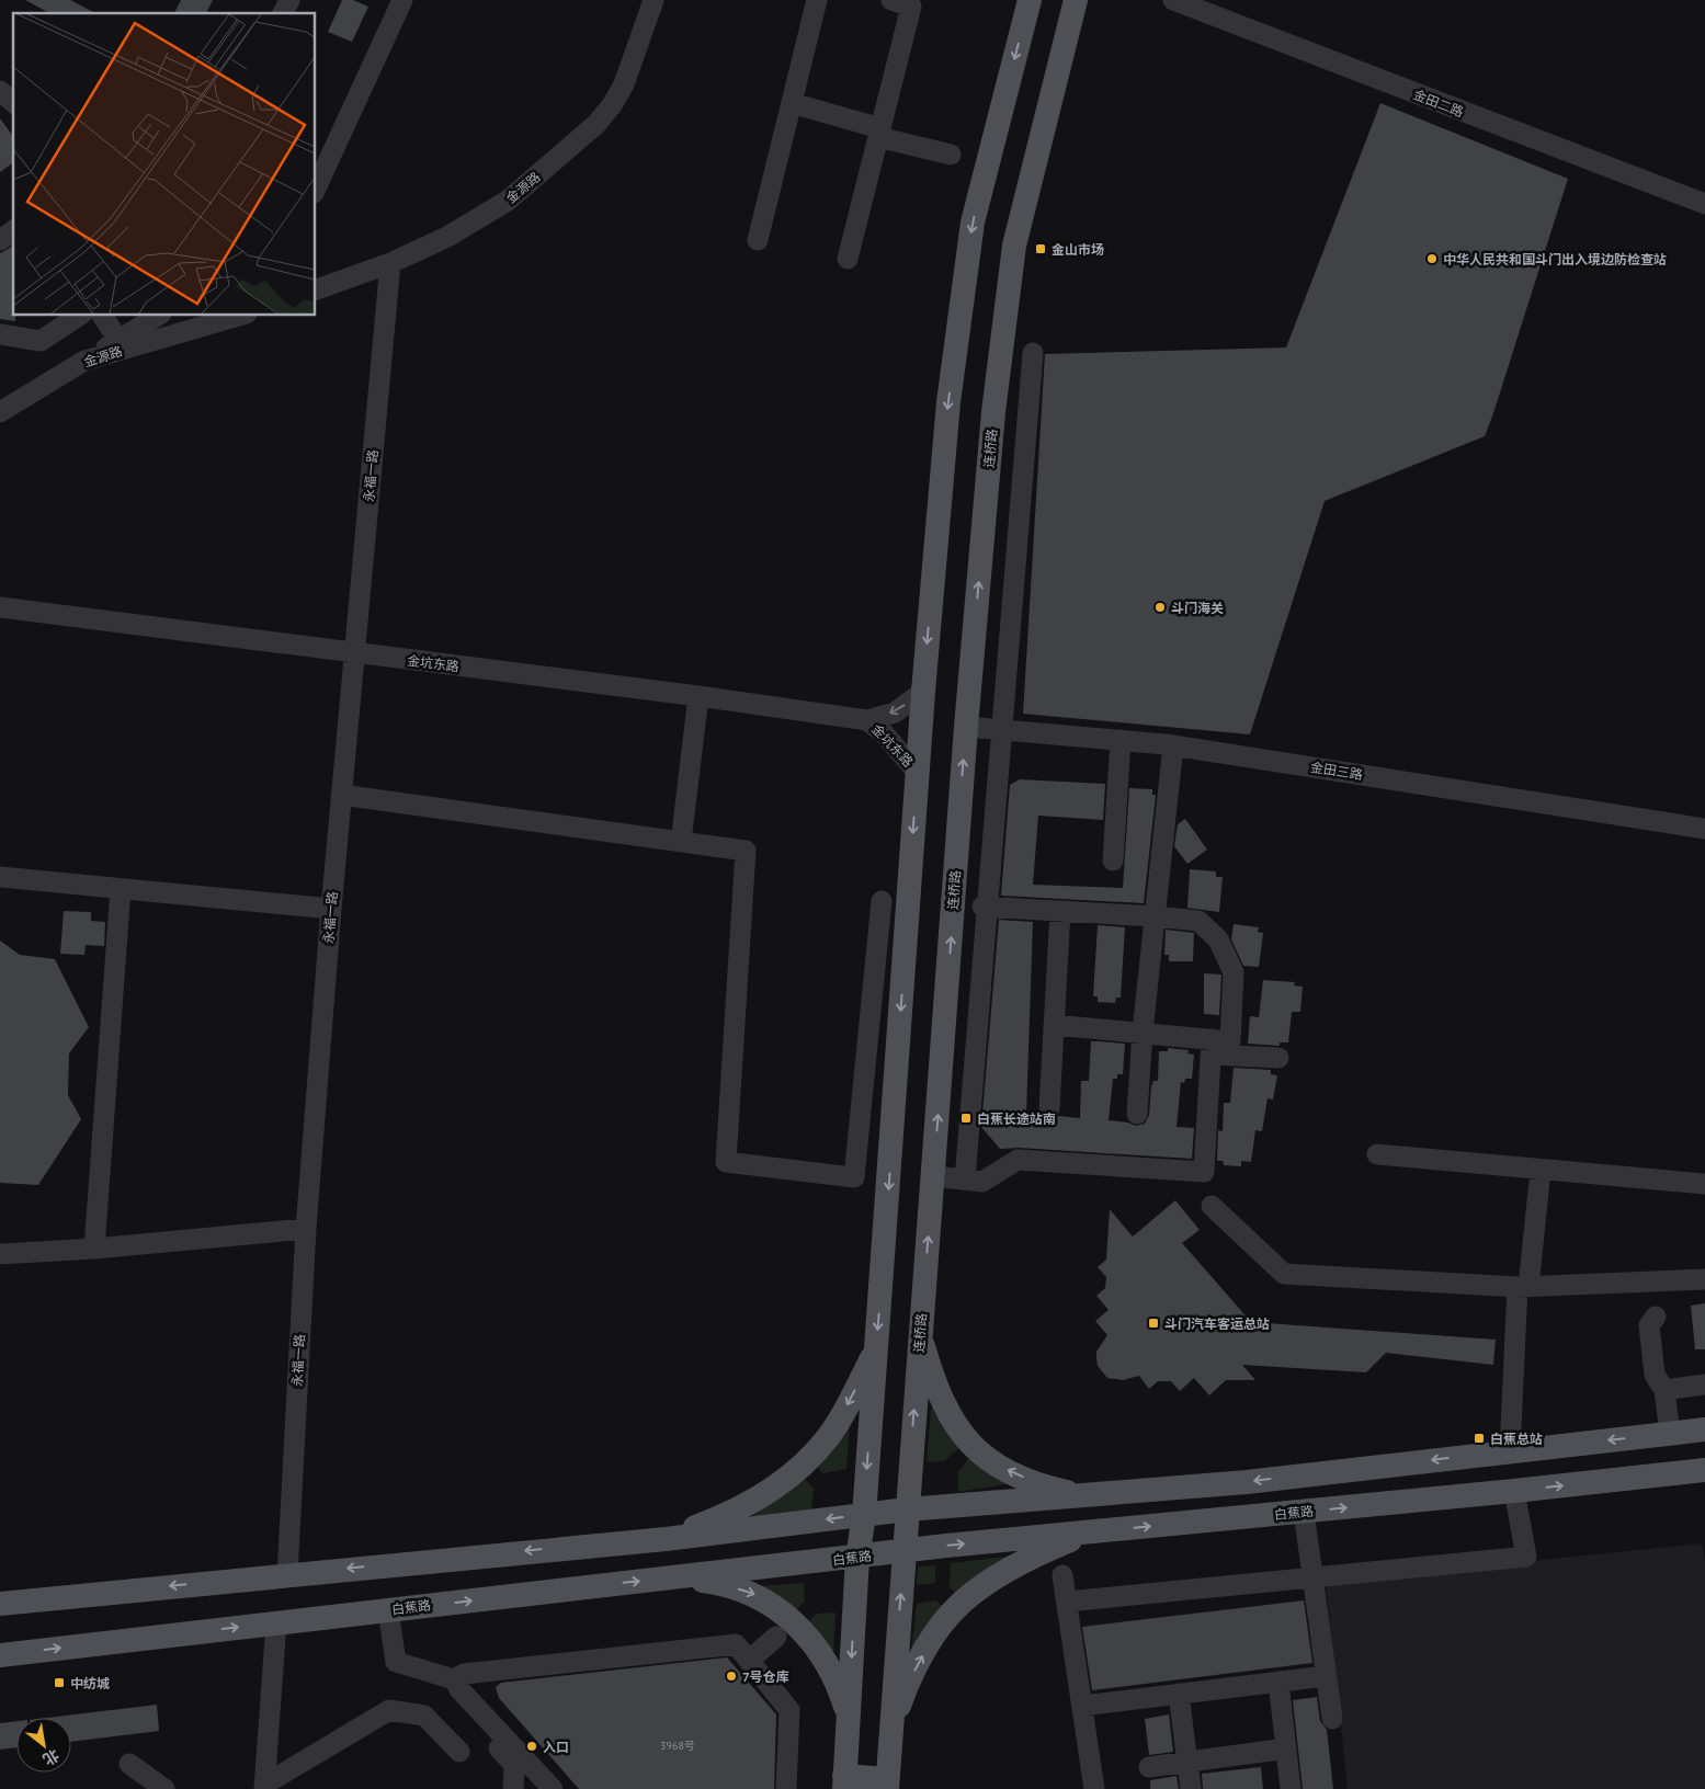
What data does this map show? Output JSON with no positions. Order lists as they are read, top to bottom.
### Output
{
  "streets": {
    "main road": ["连桥路", "白蕉路"],
    "street": [
      "金田二路",
      "金源路",
      "永福一路",
      "金坑东路",
      "金田三路"
    ]
  },
  "crossings": [
    ["金源路", "永福一路"],
    ["连桥路", "金田三路"],
    ["连桥路", "白蕉路"],
    ["永福一路", "金坑东路"]
  ],
  "places": {
    "transit": [
      "金山市场",
      "白蕉长途站南",
      "斗门汽车客运总站",
      "白蕉总站",
      "中纺城"
    ],
    "other": [
      "中华人民共和国斗门出入境边防检查站",
      "斗门海关",
      "7号仓库",
      "入口"
    ]
  },
  "house_numbers": ["3968号"],
  "north": "bottom right"
}
